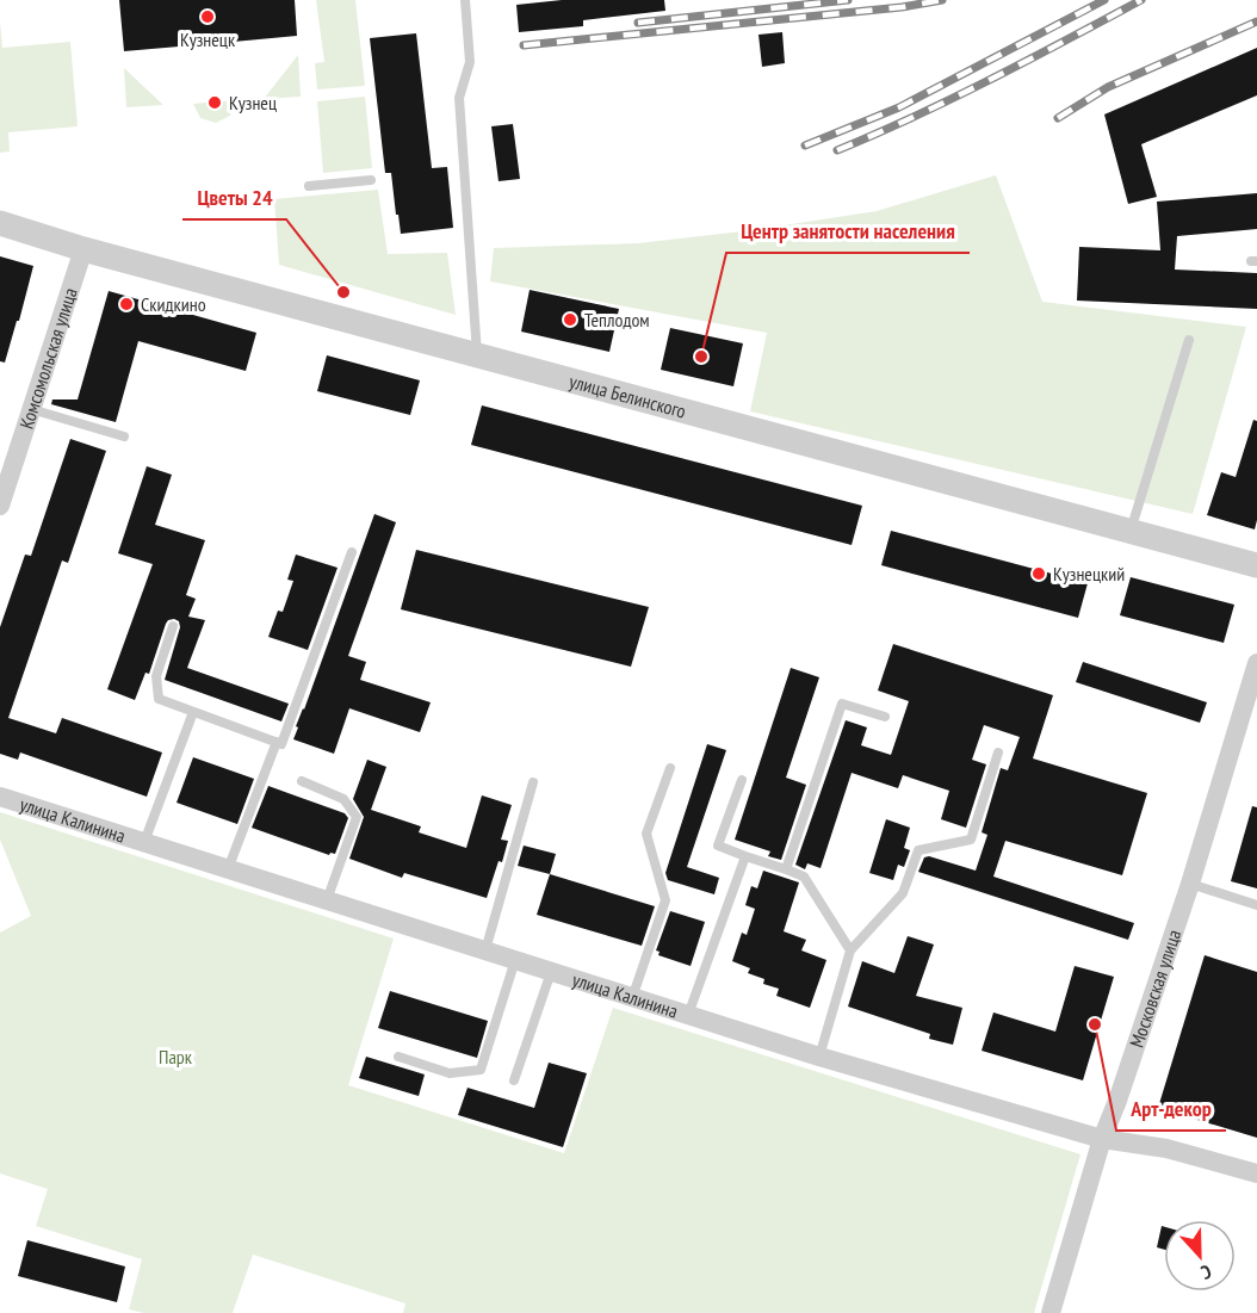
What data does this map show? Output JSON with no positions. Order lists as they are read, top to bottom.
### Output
{
  "streets": {
    "street": [
      "Комсомольская улица",
      "улица Белинского",
      "улица Калинина",
      "Московская улица"
    ]
  },
  "crossings": [
    ["Комсомольская улица", "улица Белинского"],
    ["улица Калинина", "Московская улица"]
  ],
  "parks": ["Парк"],
  "places": [
    "Кузнецк",
    "Кузнец",
    "Цветы 24",
    "Скидкино",
    "Теплодом",
    "Центр занятости населения",
    "Кузнецкий",
    "Арт-декор"
  ],
  "north": "bottom"
}
